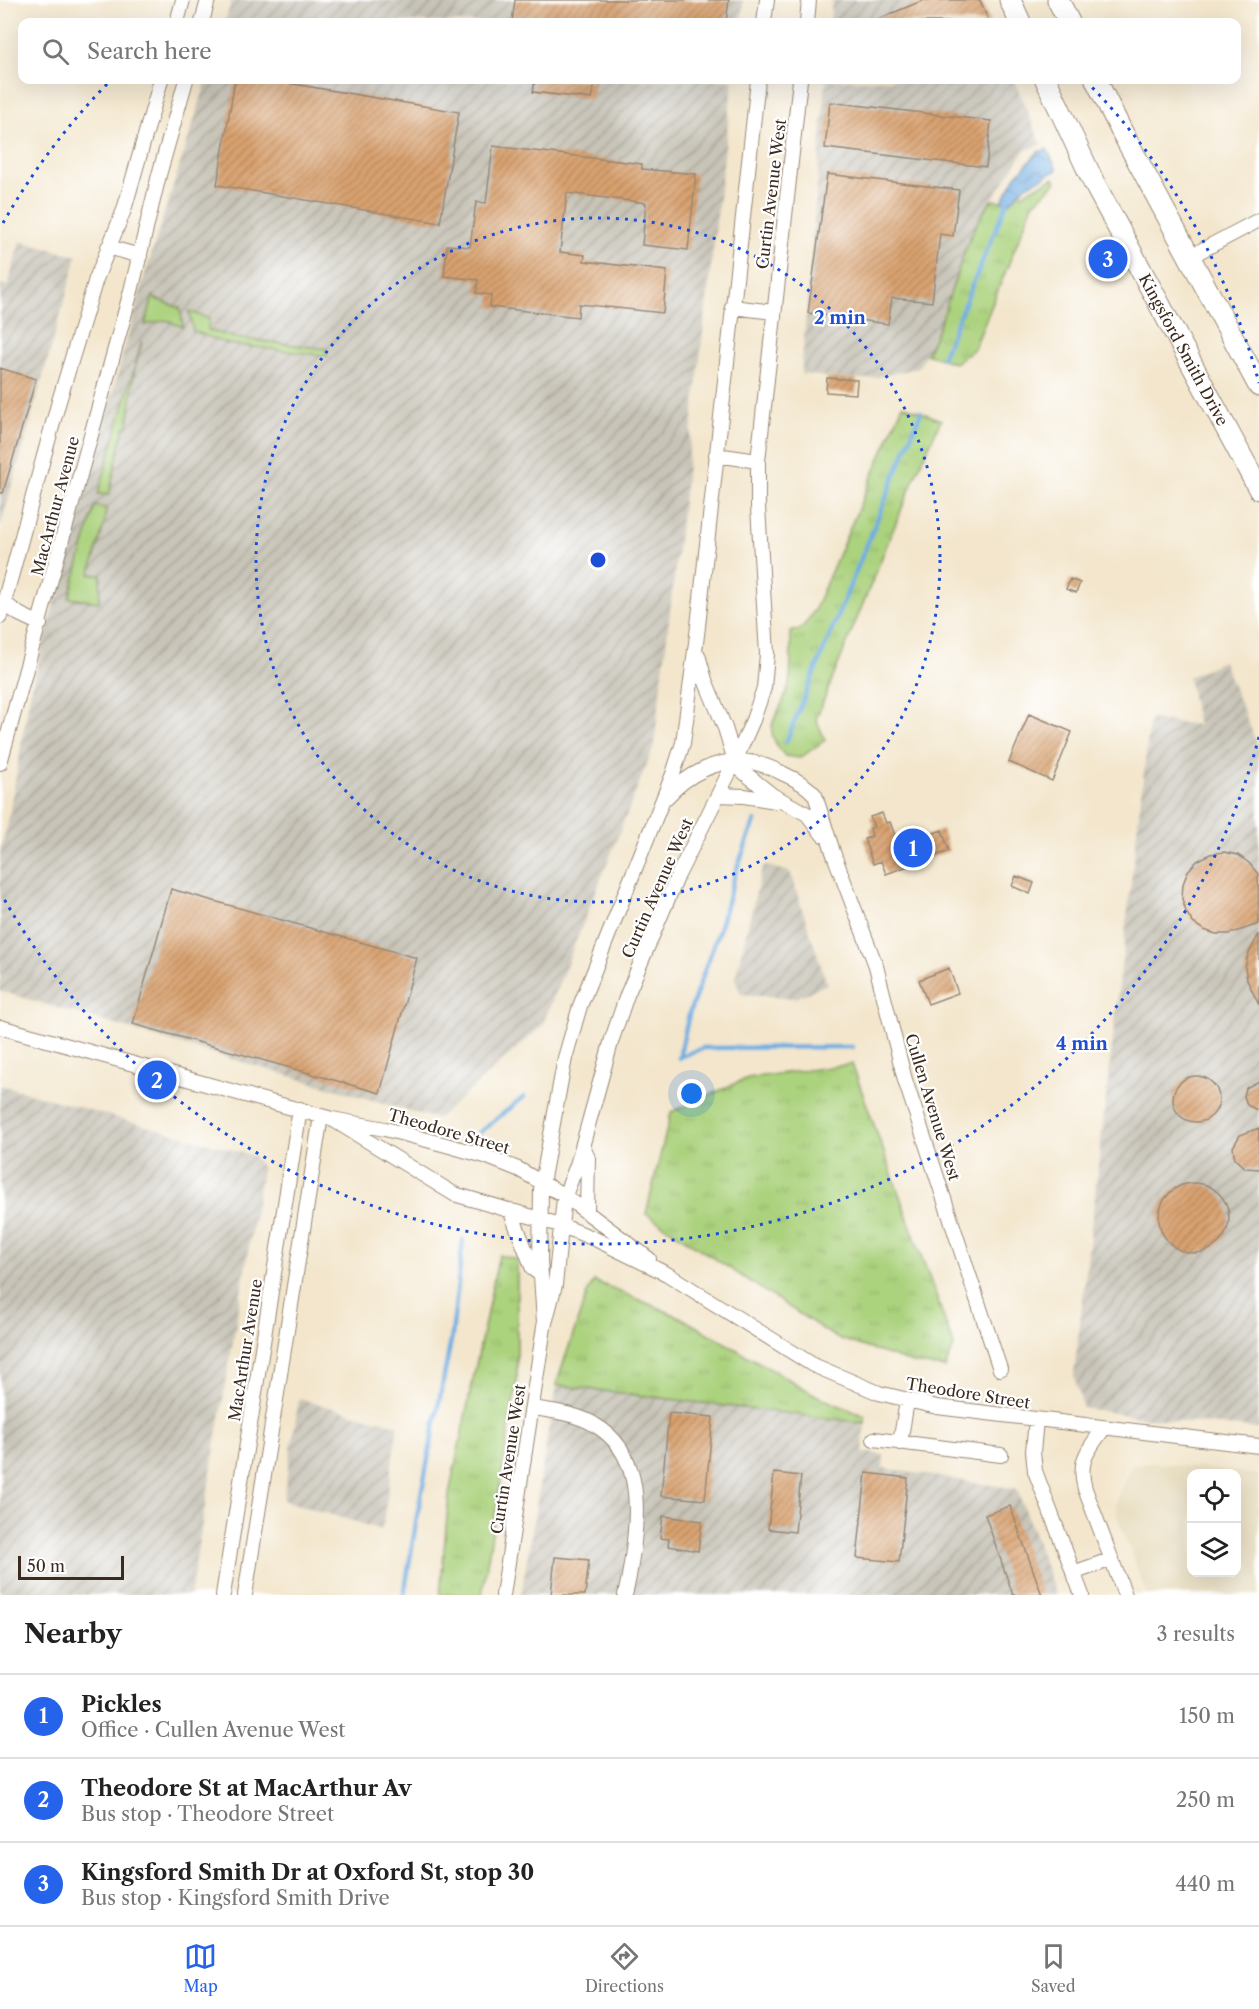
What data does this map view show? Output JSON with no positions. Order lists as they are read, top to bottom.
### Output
{
  "streets": {
    "highway": ["Kingsford Smith Drive"],
    "street": [
      "Curtin Avenue West",
      "MacArthur Avenue",
      "Cullen Avenue West",
      "Theodore Street"
    ]
  },
  "crossings": [
    ["Curtin Avenue West", "Cullen Avenue West"],
    ["Curtin Avenue West", "Theodore Street"],
    ["MacArthur Avenue", "Theodore Street"]
  ],
  "scale_bar": "50 m",
  "page": {
    "search": "Search here",
    "pins": ["3", "1", "2"],
    "scale": "50 m",
    "heading": ["Nearby", "3 results"],
    "list": [
      {
        "mark": "1",
        "name": "Pickles",
        "note": "Office · Cullen Avenue West",
        "value": "150 m"
      },
      {
        "mark": "2",
        "name": "Theodore St at MacArthur Av",
        "note": "Bus stop · Theodore Street",
        "value": "250 m"
      },
      {
        "mark": "3",
        "name": "Kingsford Smith Dr at Oxford St, stop 30",
        "note": "Bus stop · Kingsford Smith Drive",
        "value": "440 m"
      }
    ],
    "nav": ["Map", "Directions", "Saved"]
  },
  "rings": ["2 min", "4 min"]
}
